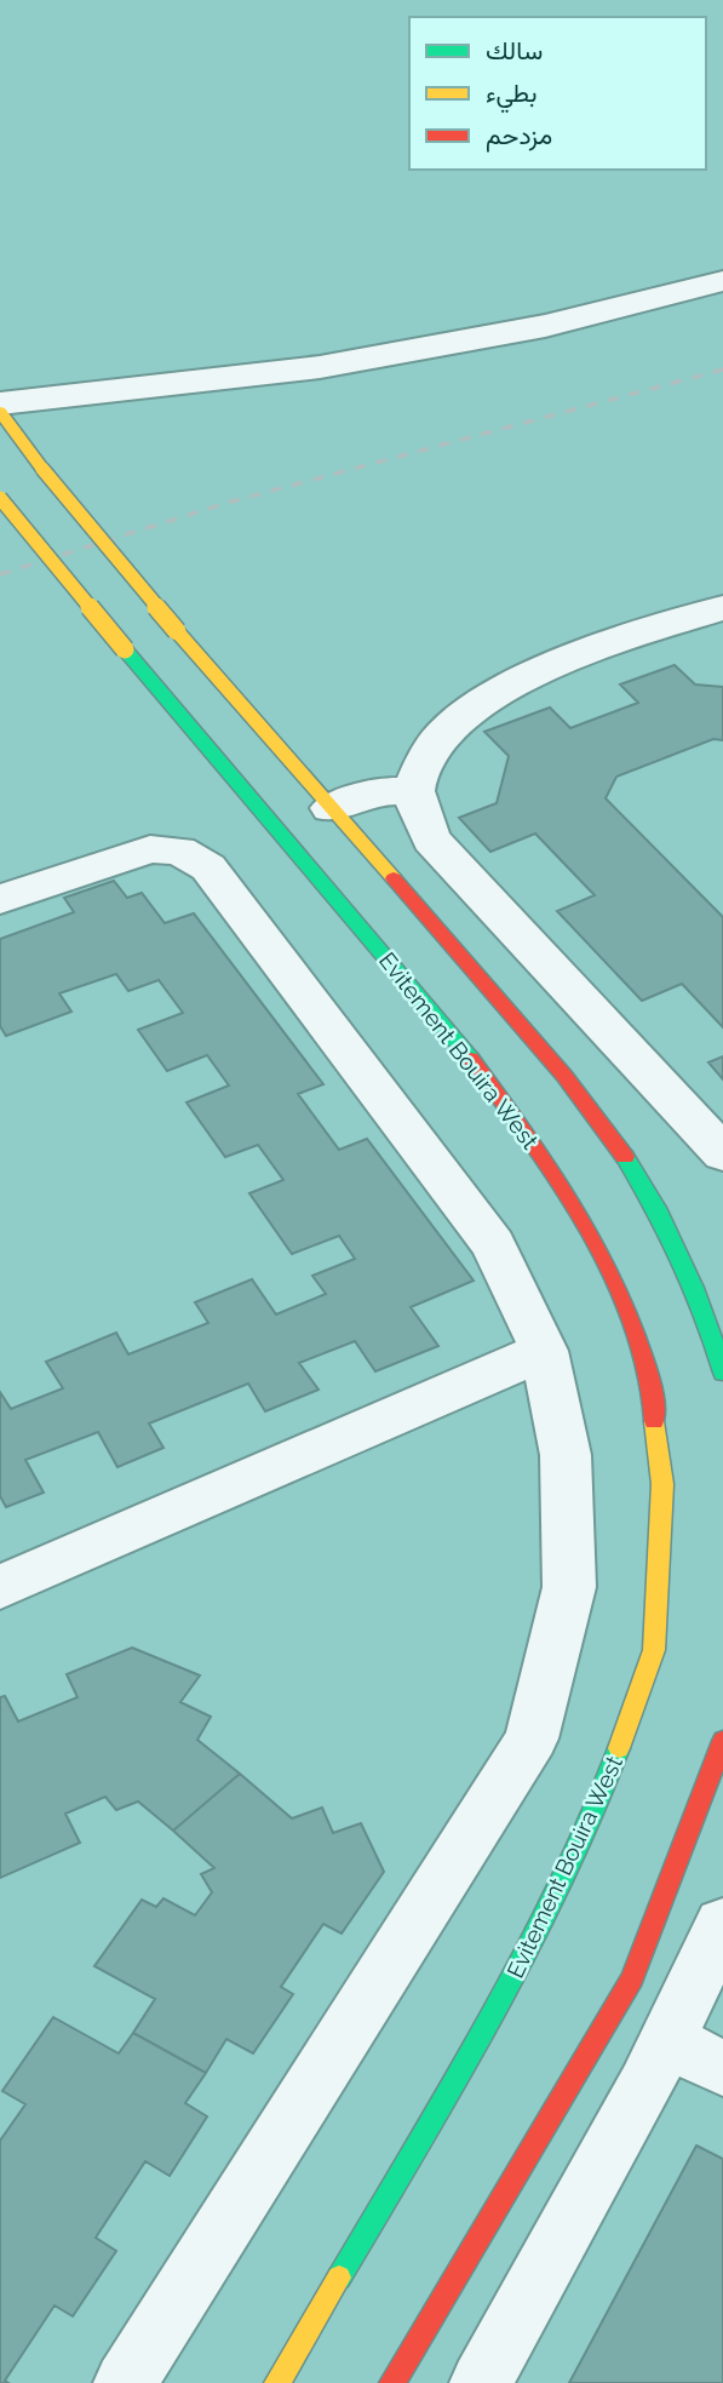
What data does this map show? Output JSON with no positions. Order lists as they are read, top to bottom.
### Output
{
  "streets": {
    "highway": ["Evitement Bouira West"]
  },
  "legend": ["سالك", "بطيء", "مزدحم"]
}
